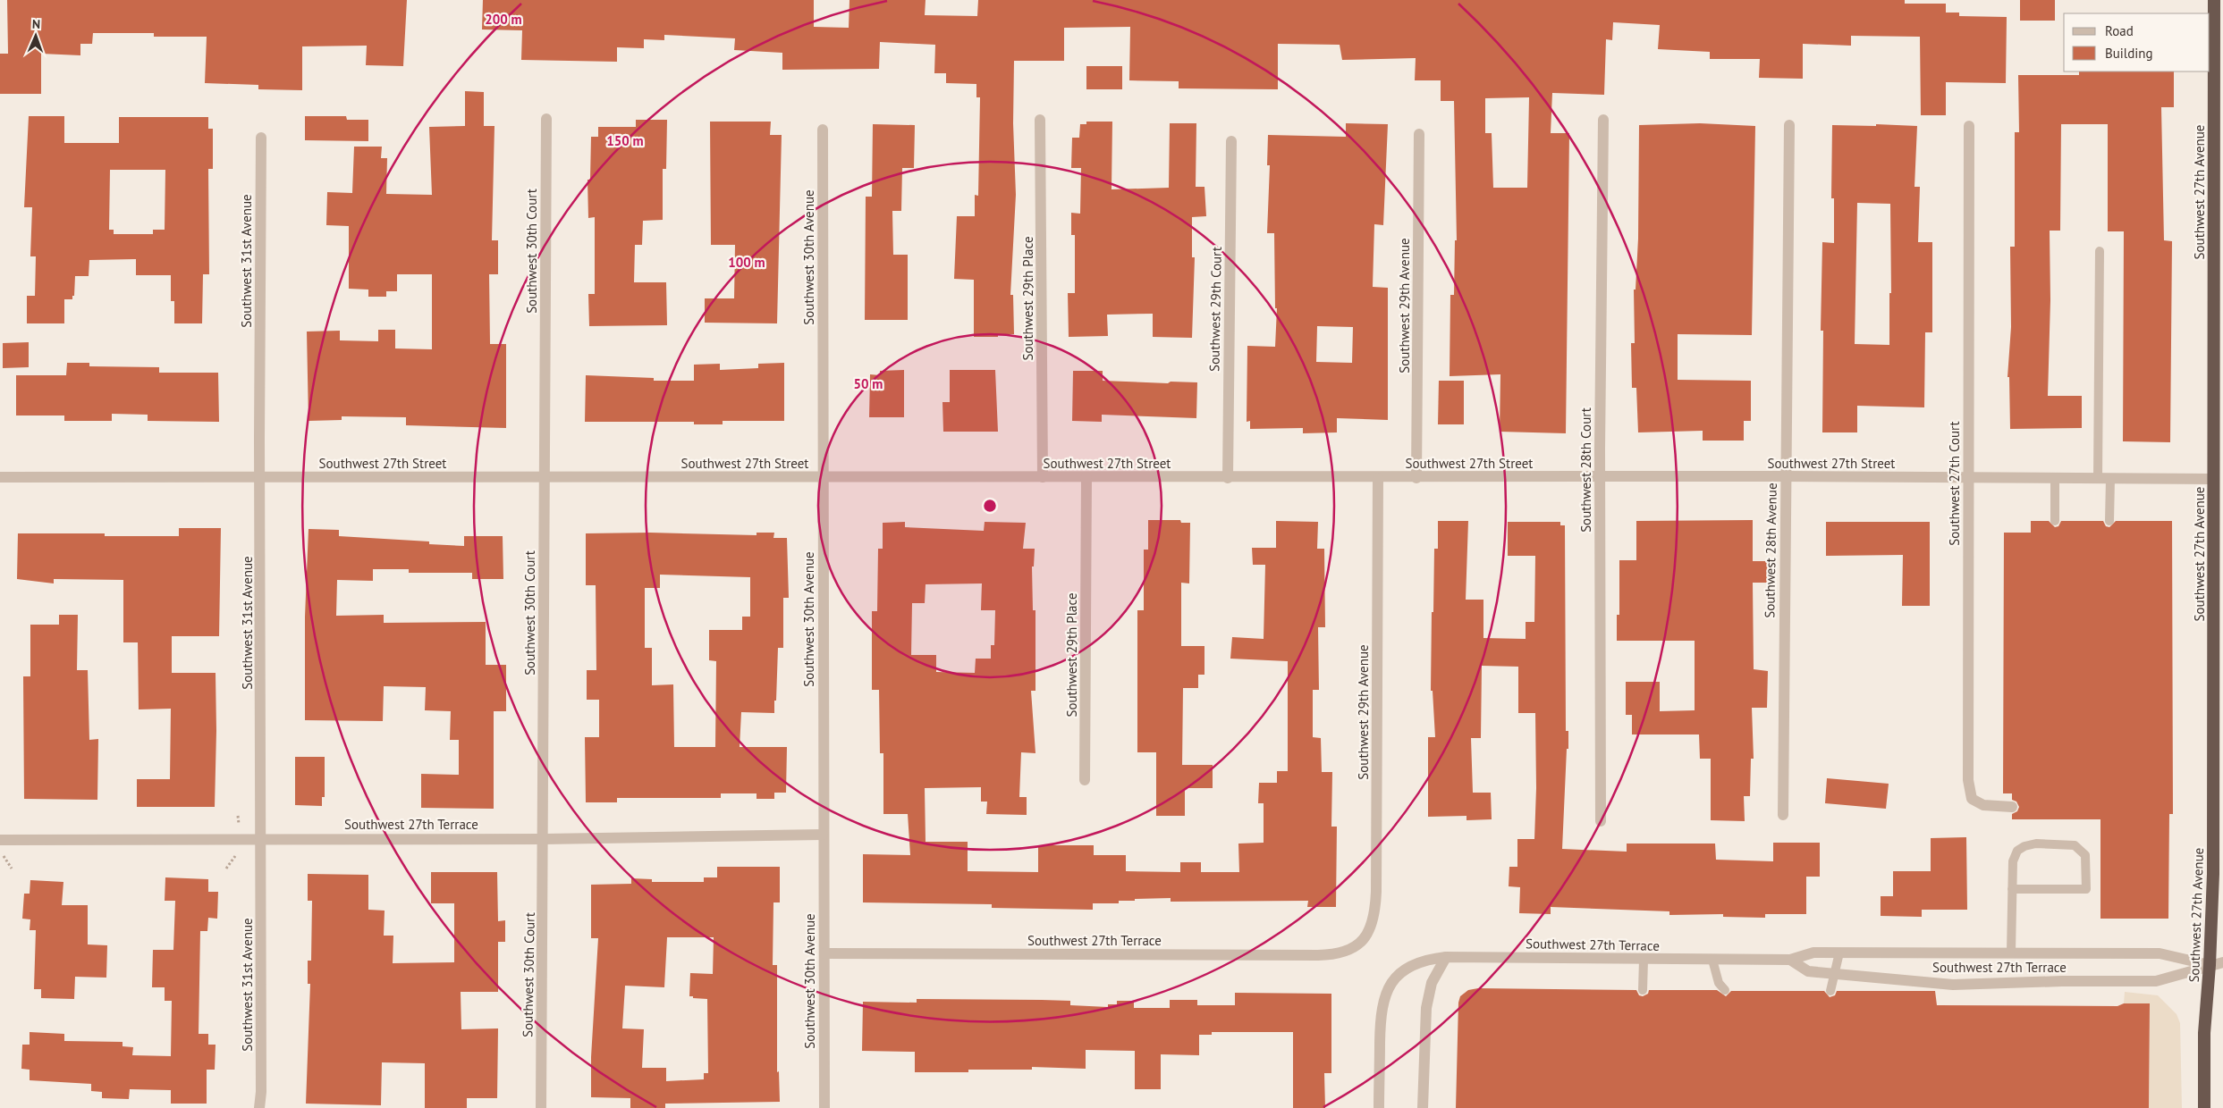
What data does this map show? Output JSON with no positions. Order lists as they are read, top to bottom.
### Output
{
  "streets": {
    "highway": ["Southwest 27th Avenue"],
    "street": [
      "Southwest 30th Court",
      "Southwest 30th Avenue",
      "Southwest 31st Avenue",
      "Southwest 29th Place",
      "Southwest 29th Avenue",
      "Southwest 29th Court",
      "Southwest 27th Street",
      "Southwest 28th Court",
      "Southwest 27th Court",
      "Southwest 28th Avenue",
      "Southwest 27th Terrace"
    ]
  },
  "crossings": [
    ["Southwest 27th Avenue", "Southwest 27th Street"],
    ["Southwest 27th Avenue", "Southwest 27th Terrace"],
    ["Southwest 30th Court", "Southwest 27th Street"],
    ["Southwest 30th Court", "Southwest 27th Terrace"],
    ["Southwest 30th Avenue", "Southwest 27th Street"],
    ["Southwest 30th Avenue", "Southwest 27th Terrace"],
    ["Southwest 31st Avenue", "Southwest 27th Street"],
    ["Southwest 31st Avenue", "Southwest 27th Terrace"],
    ["Southwest 29th Place", "Southwest 27th Street"],
    ["Southwest 29th Avenue", "Southwest 27th Street"],
    ["Southwest 29th Avenue", "Southwest 27th Terrace"],
    ["Southwest 29th Court", "Southwest 27th Street"],
    ["Southwest 27th Street", "Southwest 28th Court"],
    ["Southwest 27th Street", "Southwest 27th Court"],
    ["Southwest 27th Street", "Southwest 28th Avenue"]
  ],
  "legend": ["Road", "Building"],
  "north": "top",
  "rings": [
    "200 m",
    "150 m",
    "100 m",
    "50 m"
  ]
}
